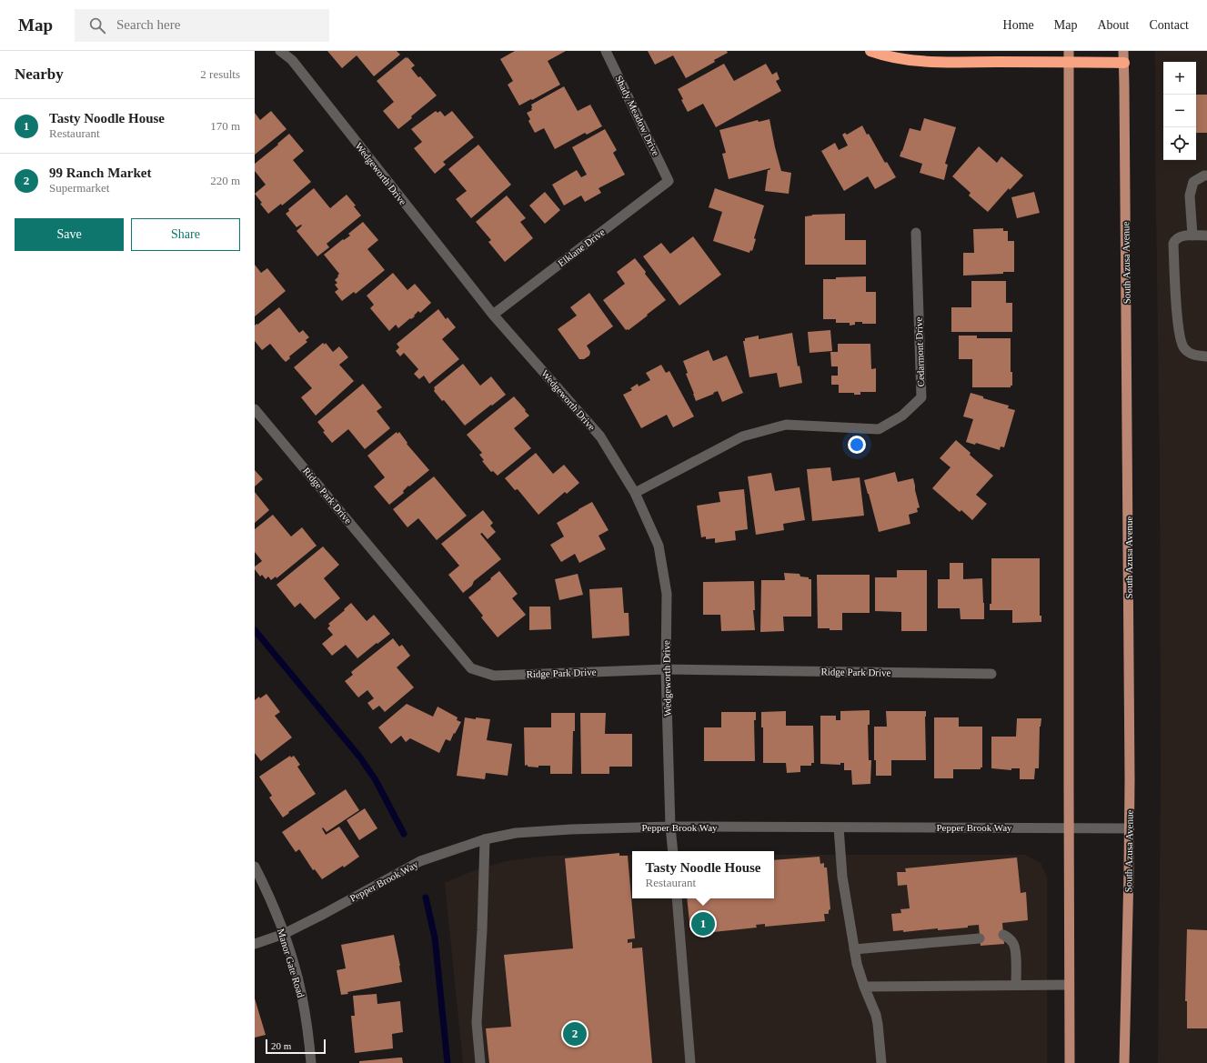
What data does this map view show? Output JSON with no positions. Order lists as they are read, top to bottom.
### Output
{
  "streets": {
    "main road": ["South Azusa Avenue"],
    "street": [
      "Shady Meadow Drive",
      "Wedgeworth Drive",
      "Elklane Drive",
      "Cedarmont Drive",
      "Ridge Park Drive",
      "Pepper Brook Way",
      "Manor Gate Road"
    ]
  },
  "crossings": [
    ["Shady Meadow Drive", "Elklane Drive"],
    ["Wedgeworth Drive", "Elklane Drive"],
    ["Wedgeworth Drive", "Cedarmont Drive"],
    ["Wedgeworth Drive", "Ridge Park Drive"],
    ["Wedgeworth Drive", "Pepper Brook Way"],
    ["South Azusa Avenue", "Pepper Brook Way"],
    ["Pepper Brook Way", "Manor Gate Road"]
  ],
  "scale_bar": "20 m",
  "page": {
    "header": "Map",
    "search": "Search here",
    "nav": [
      "Home",
      "Map",
      "About",
      "Contact"
    ],
    "heading": ["Nearby", "2 results"],
    "map_buttons": ["+", "−"],
    "list": [
      {
        "mark": "1",
        "name": "Tasty Noodle House",
        "note": "Restaurant",
        "value": "170 m"
      },
      {
        "mark": "2",
        "name": "99 Ranch Market",
        "note": "Supermarket",
        "value": "220 m"
      }
    ],
    "buttons": ["Save", "Share"],
    "popup": ["Tasty Noodle House", "Restaurant"],
    "pins": ["1", "2"],
    "scale": "20 m"
  }
}
